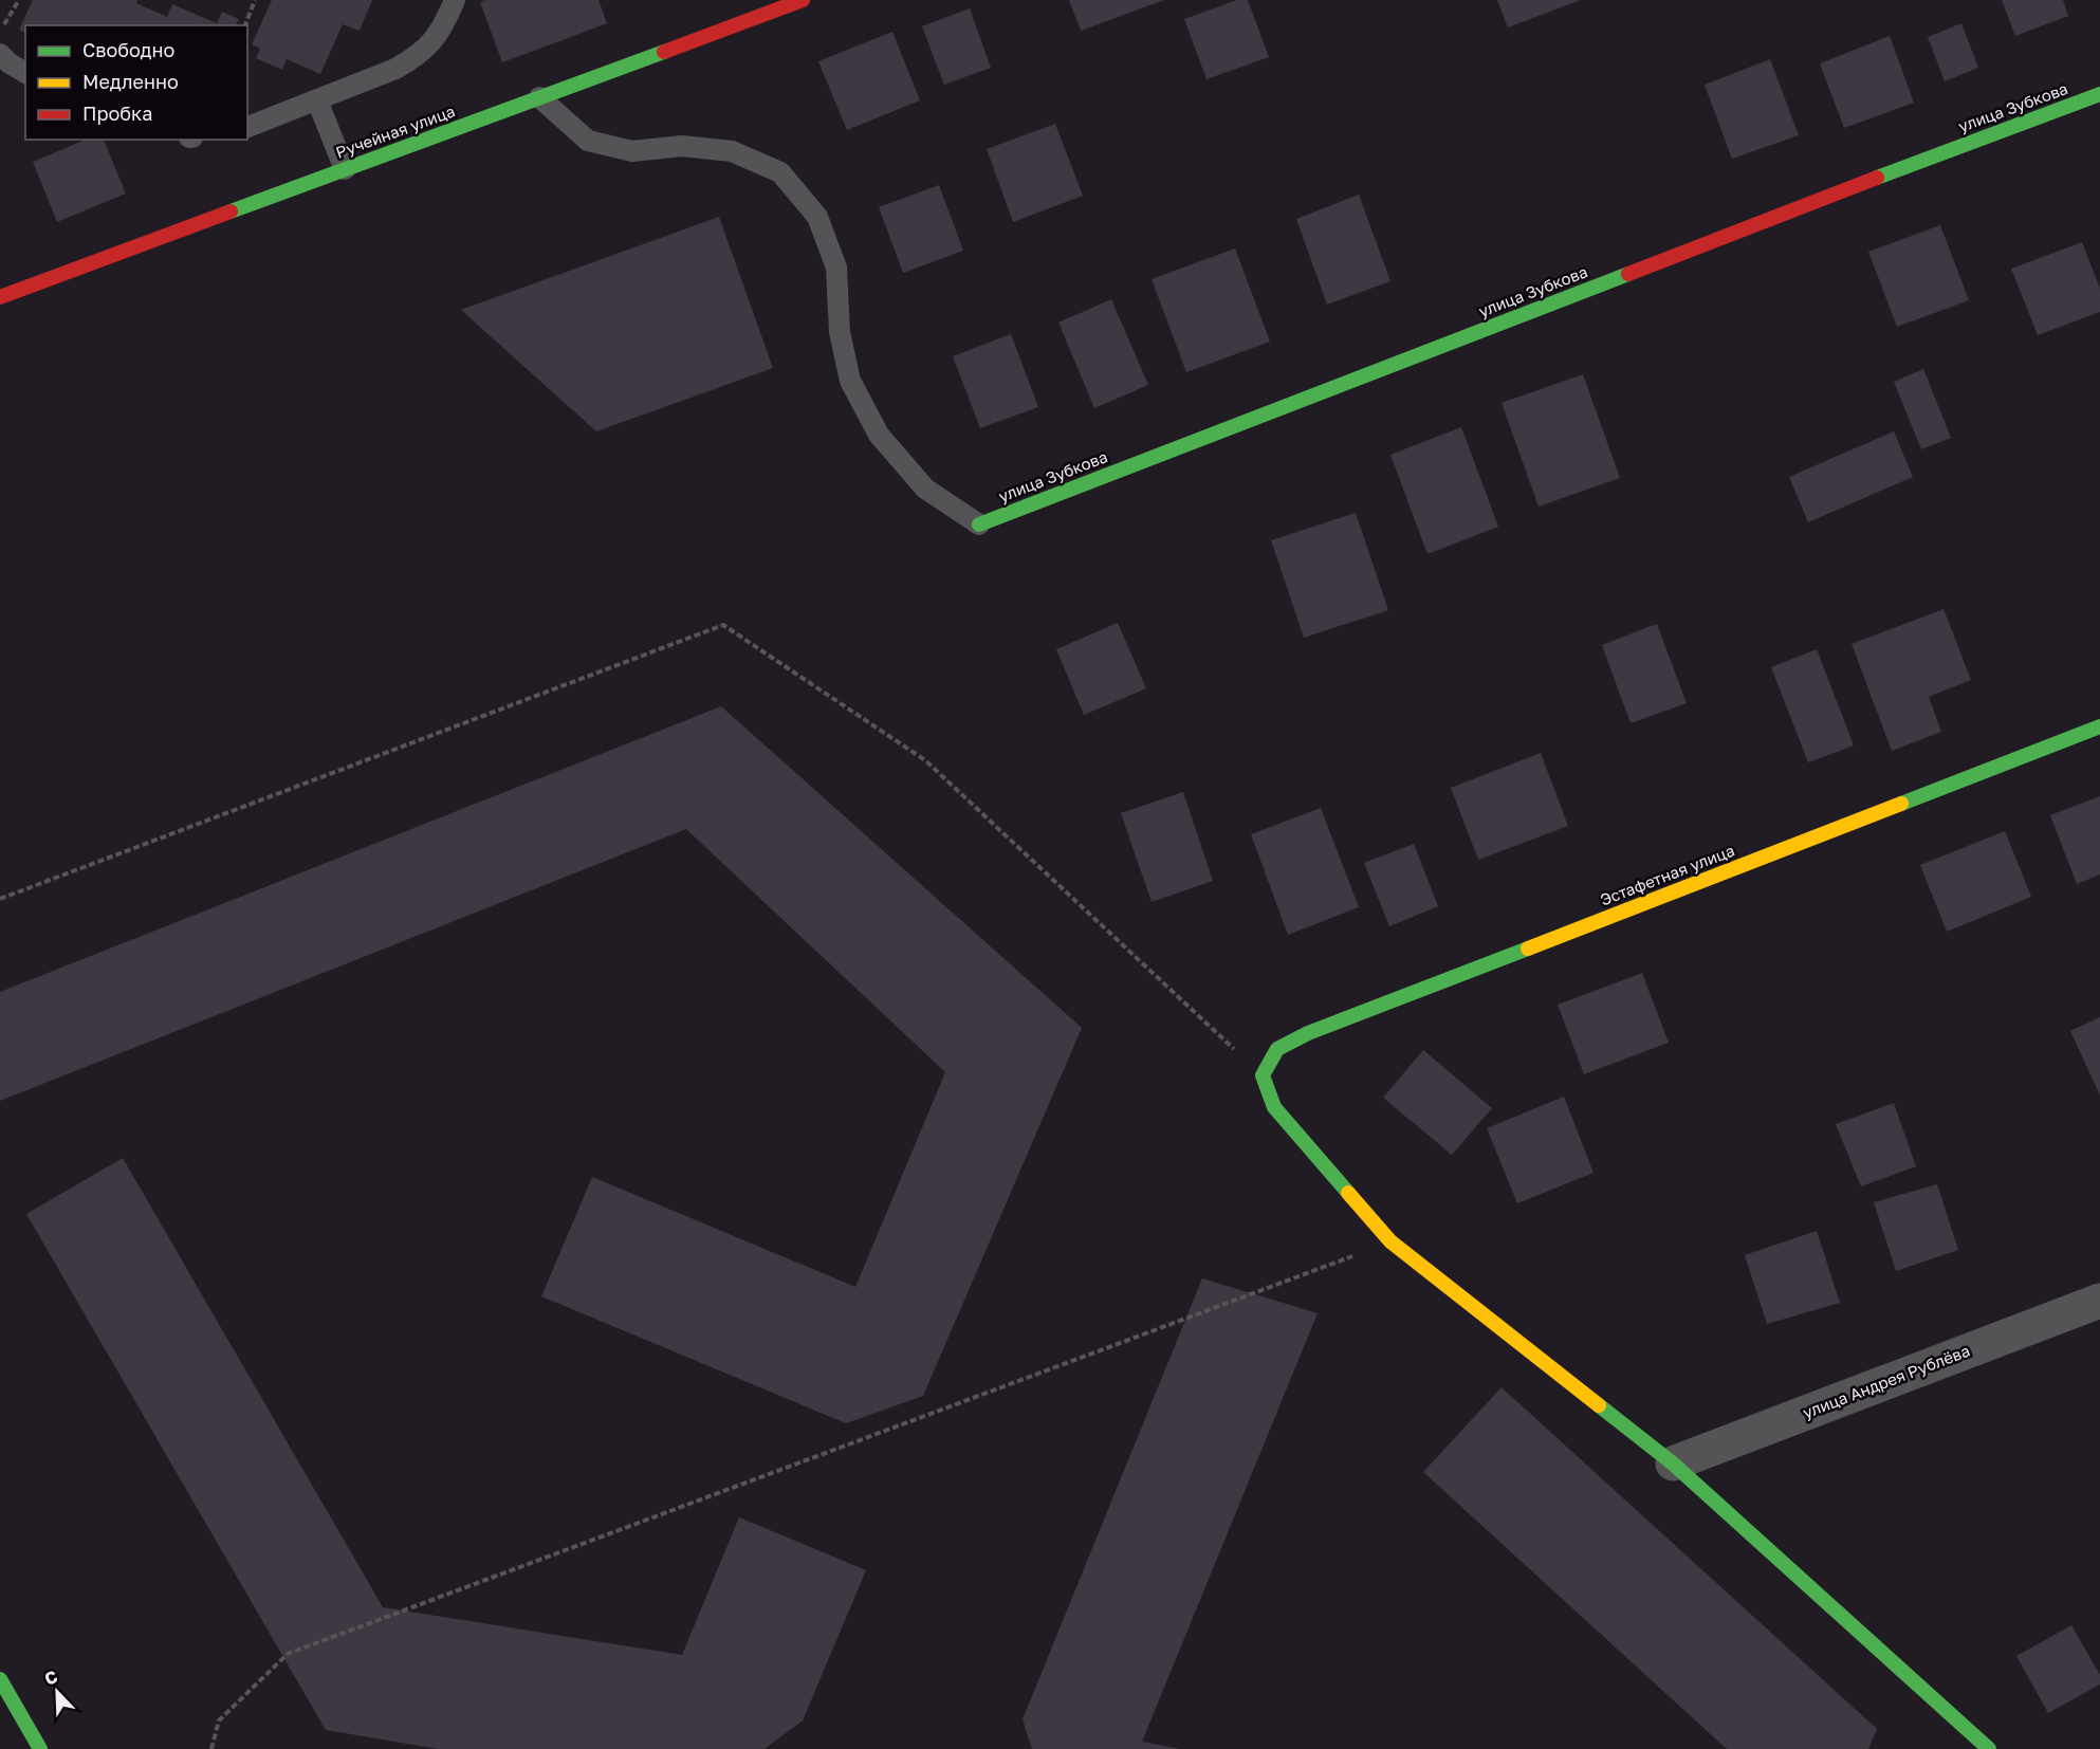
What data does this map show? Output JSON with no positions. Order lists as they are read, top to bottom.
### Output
{
  "streets": {
    "street": [
      "улица Зубкова",
      "Ручейная улица",
      "Эстафетная улица",
      "улица Андрея Рублёва"
    ]
  },
  "legend": ["Свободно", "Медленно", "Пробка"],
  "north": "top left"
}
